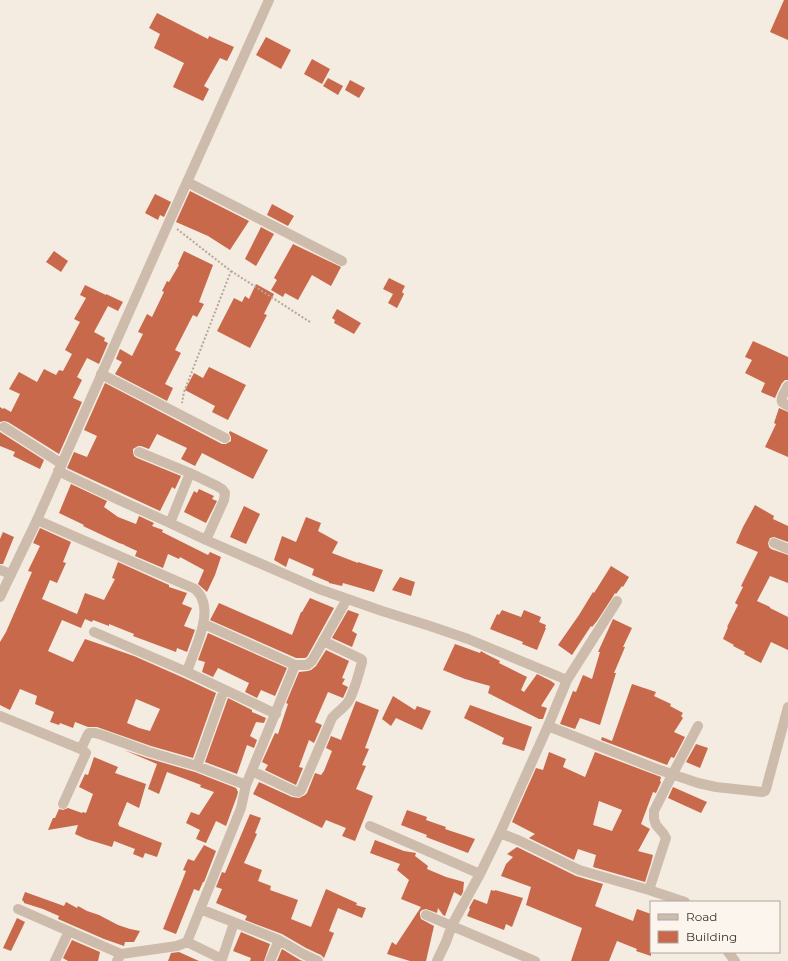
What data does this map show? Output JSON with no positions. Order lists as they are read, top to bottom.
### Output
{
  "legend": ["Road", "Building"]
}
